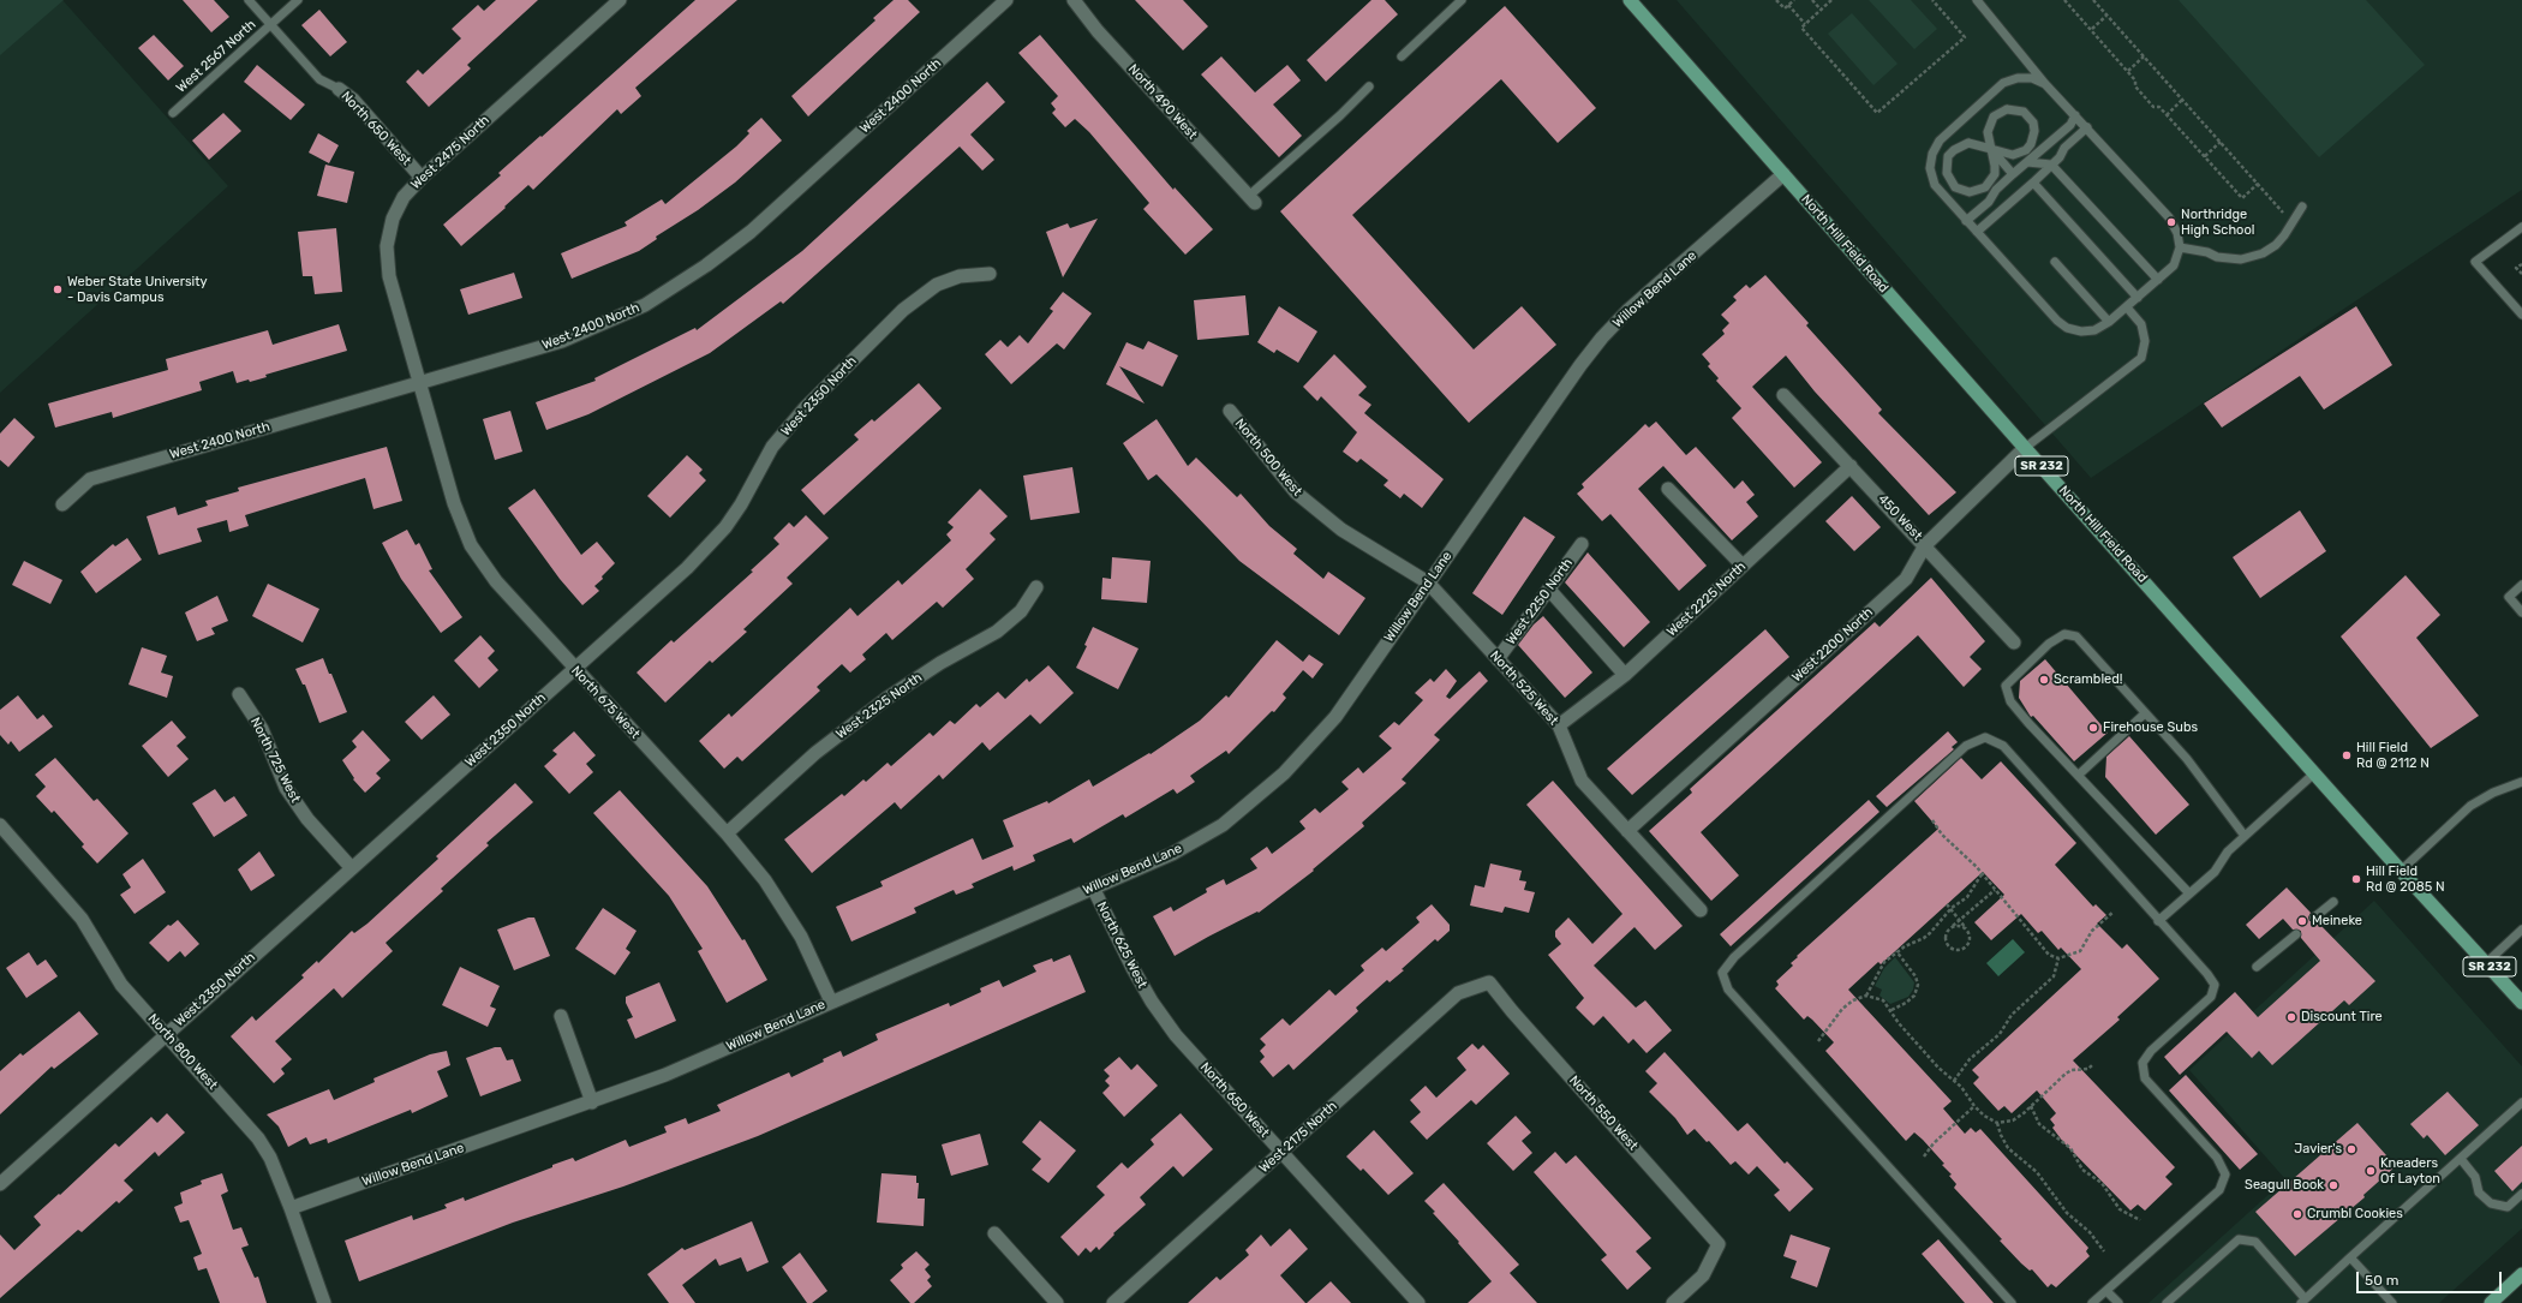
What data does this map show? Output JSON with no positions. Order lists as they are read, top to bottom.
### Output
{
  "streets": {
    "main road": ["North Hill Field Road", "SR 232"],
    "street": [
      "West 2400 North",
      "North 490 West",
      "North 650 West",
      "West 2475 North",
      "Willow Bend Lane",
      "West 2350 North",
      "North 500 West",
      "450 West",
      "West 2225 North",
      "West 2250 North",
      "West 2200 North",
      "North 525 West",
      "North 675 West",
      "West 2325 North",
      "North 725 West",
      "North 625 West",
      "North 800 West",
      "North 550 West",
      "West 2175 North"
    ],
    "lane": ["West 2567 North"]
  },
  "crossings": [
    ["West 2567 North", "North 650 West"],
    ["West 2400 North", "West 2475 North"],
    ["West 2400 North", "North 675 West"],
    ["North 650 West", "West 2475 North"],
    ["North 650 West", "North 625 West"],
    ["North 650 West", "West 2175 North"],
    ["West 2475 North", "North 675 West"],
    ["North Hill Field Road", "Willow Bend Lane"],
    ["North Hill Field Road", "West 2200 North"],
    ["Willow Bend Lane", "North 500 West"],
    ["Willow Bend Lane", "North 525 West"],
    ["Willow Bend Lane", "North 675 West"],
    ["Willow Bend Lane", "North 625 West"],
    ["Willow Bend Lane", "North 800 West"],
    ["West 2350 North", "North 675 West"],
    ["West 2350 North", "North 725 West"],
    ["West 2350 North", "North 800 West"],
    ["North 500 West", "North 525 West"],
    ["450 West", "West 2225 North"],
    ["450 West", "West 2200 North"],
    ["West 2225 North", "North 525 West"],
    ["West 2250 North", "North 525 West"],
    ["West 2200 North", "North 525 West"],
    ["North 675 West", "West 2325 North"],
    ["North 550 West", "West 2175 North"]
  ],
  "places": [
    "Northridge High School",
    "Weber State University - Davis Campus",
    "Scrambled!",
    "Firehouse Subs",
    "Hill Field Rd @ 2112 N",
    "Hill Field Rd @ 2085 N",
    "Meineke",
    "Discount Tire",
    "Javier's",
    "Kneaders Of Layton",
    "Seagull Book",
    "Crumbl Cookies"
  ],
  "scale_bar": "50 m"
}
